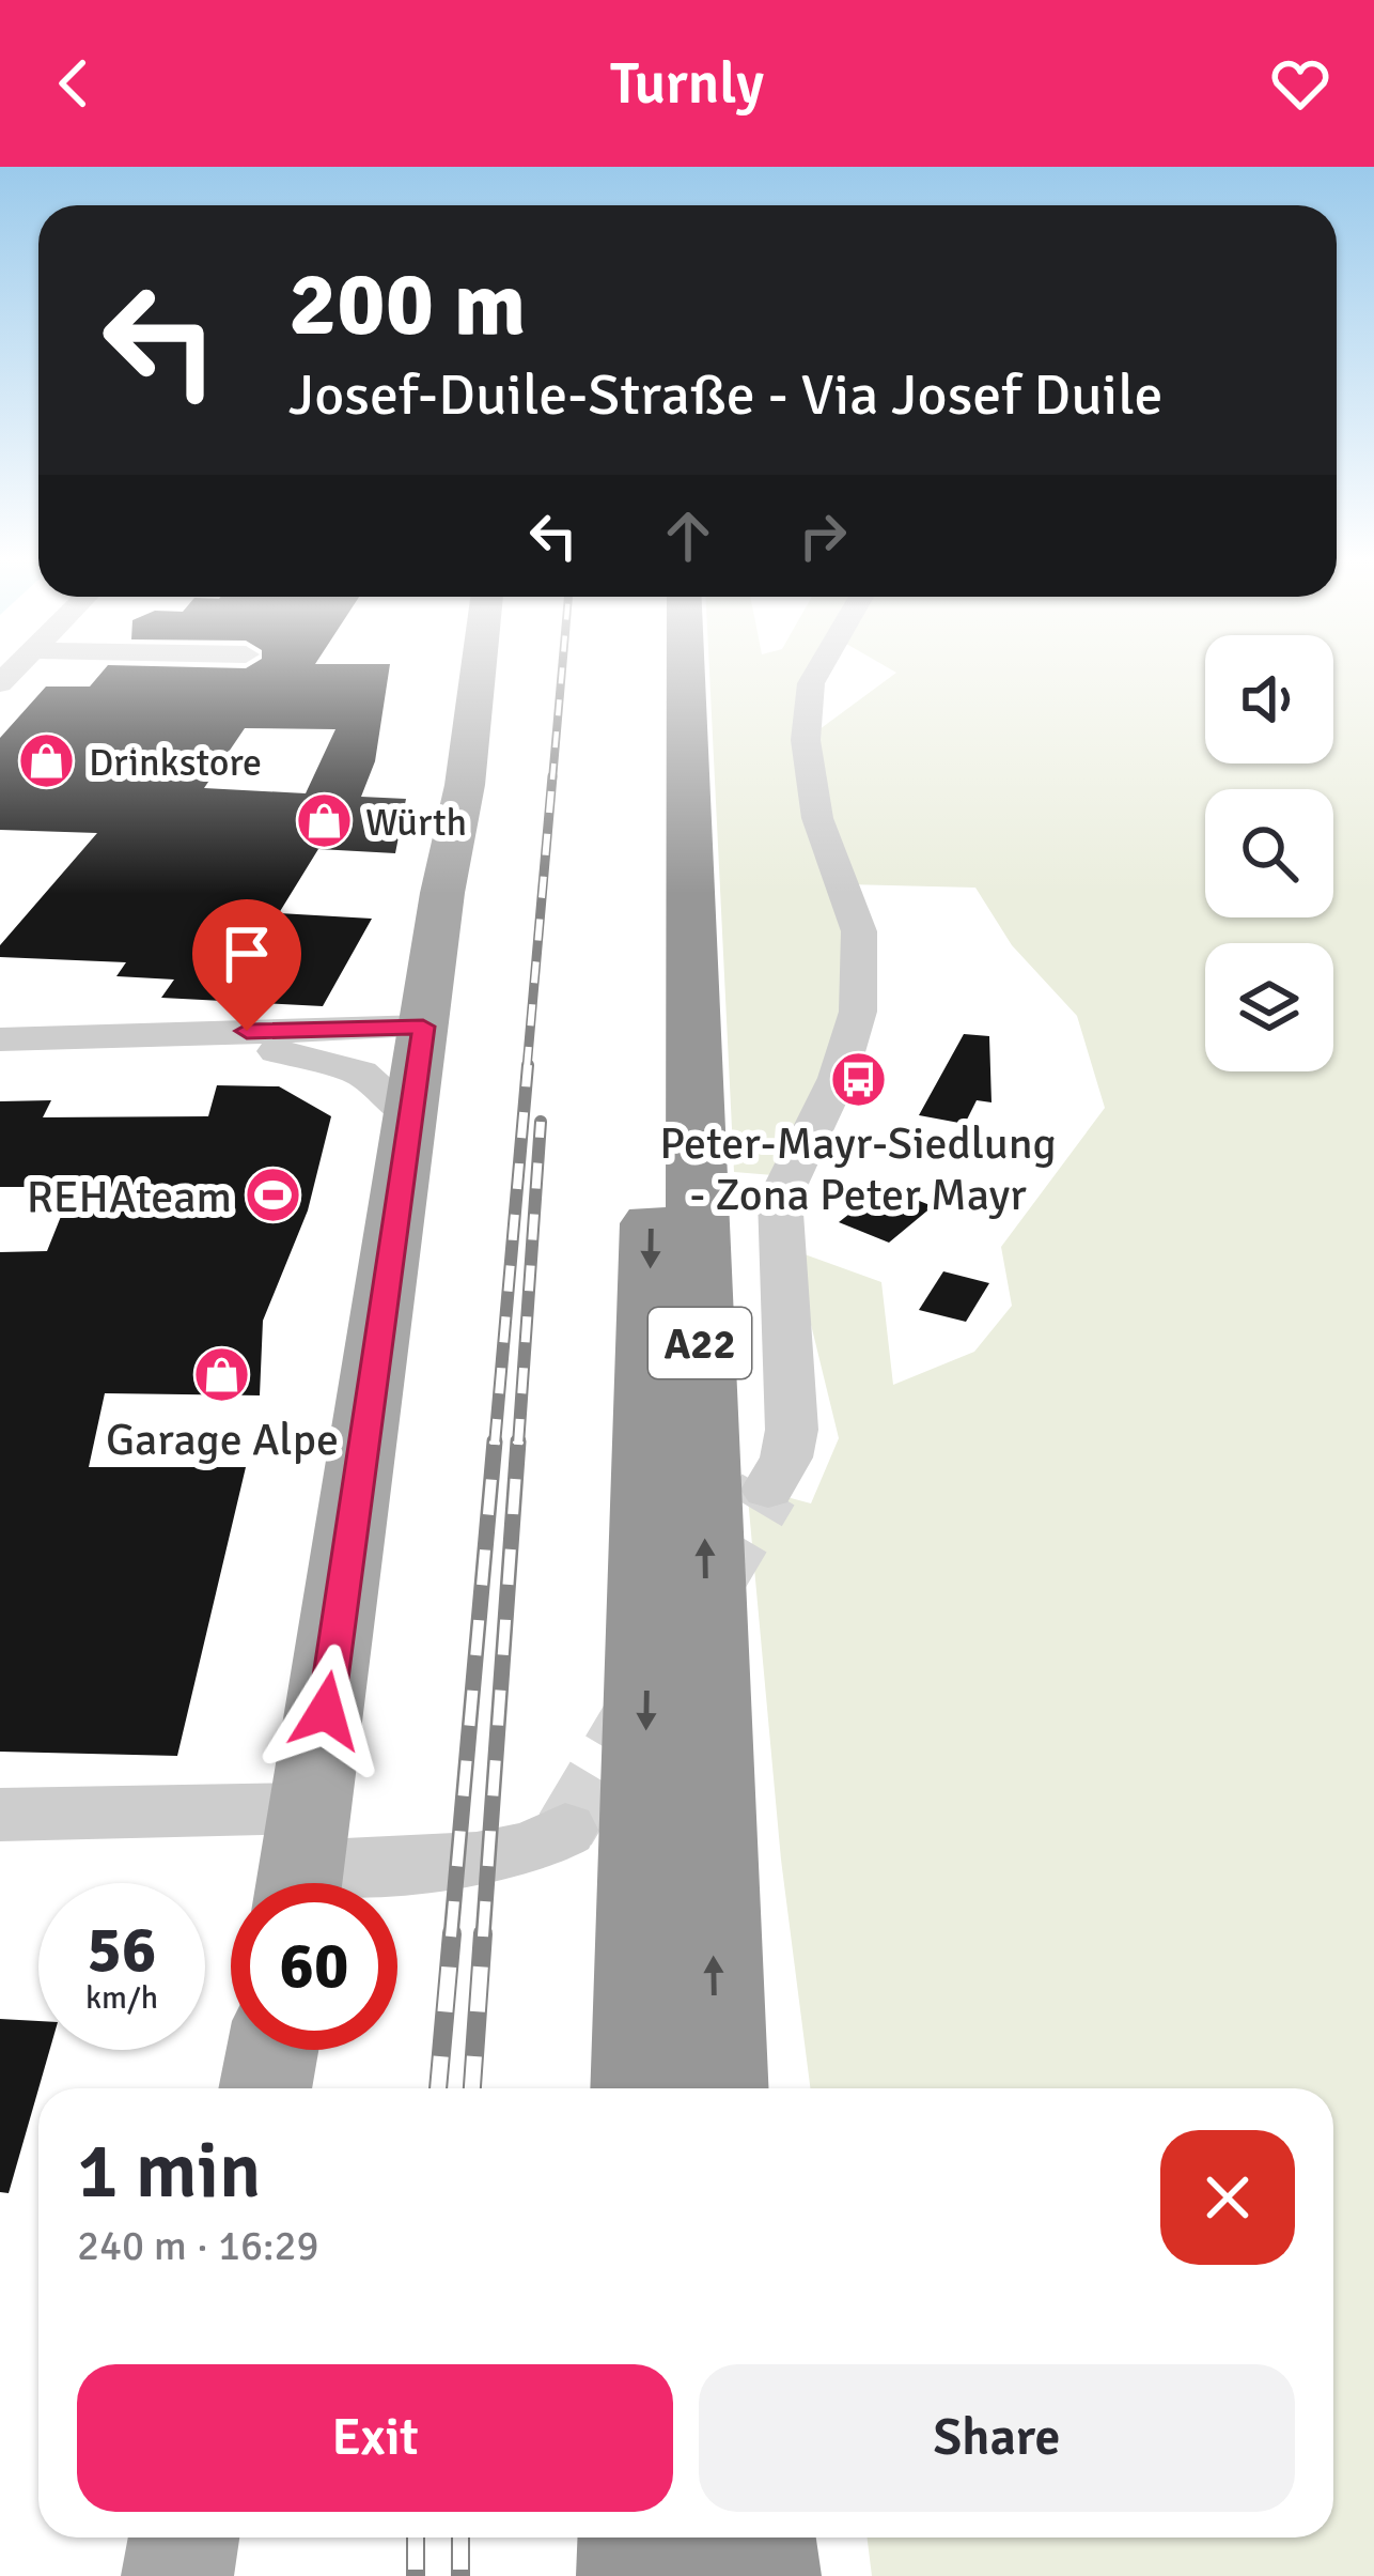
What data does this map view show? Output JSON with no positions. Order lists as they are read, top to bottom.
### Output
{
  "streets": {
    "highway": ["A22"]
  },
  "places": {
    "shop": ["Drinkstore", "Würth", "Garage Alpe"],
    "bus stop": ["Peter-Mayr-Siedlung - Zona Peter Mayr"],
    "sports": ["REHAteam"]
  },
  "page": {
    "header": "Turnly",
    "turn": ["200 m", "Josef-Duile-Straße - Via Josef Duile"],
    "speed": "56 km/h",
    "limit": "60",
    "heading": ["1 min", "240 m · 16:29"],
    "buttons": ["Exit", "Share"]
  }
}
